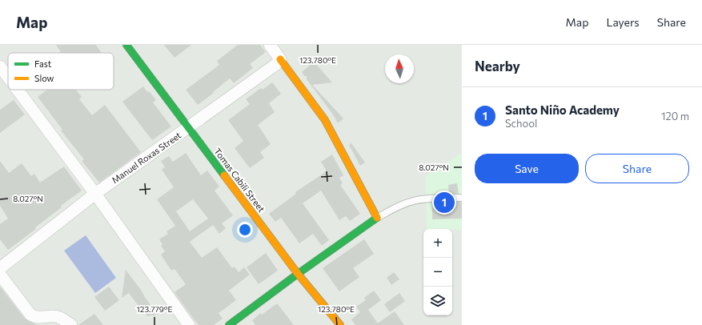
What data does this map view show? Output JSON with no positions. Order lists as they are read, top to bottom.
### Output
{
  "streets": {
    "street": ["Manuel Roxas Street", "Tomas Cabili Street"]
  },
  "crossings": [
    ["Manuel Roxas Street", "Tomas Cabili Street"]
  ],
  "legend": ["Fast", "Slow"],
  "north": "top",
  "page": {
    "header": "Map",
    "nav": ["Map", "Layers", "Share"],
    "heading": "Nearby",
    "list": [
      {
        "mark": "1",
        "name": "Santo Niño Academy",
        "note": "School",
        "value": "120 m"
      }
    ],
    "buttons": ["Save", "Share"],
    "pins": "1",
    "map_buttons": ["+", "−"]
  },
  "coordinates": ["123.780°E", "8.027°N", "123.779°E"]
}
